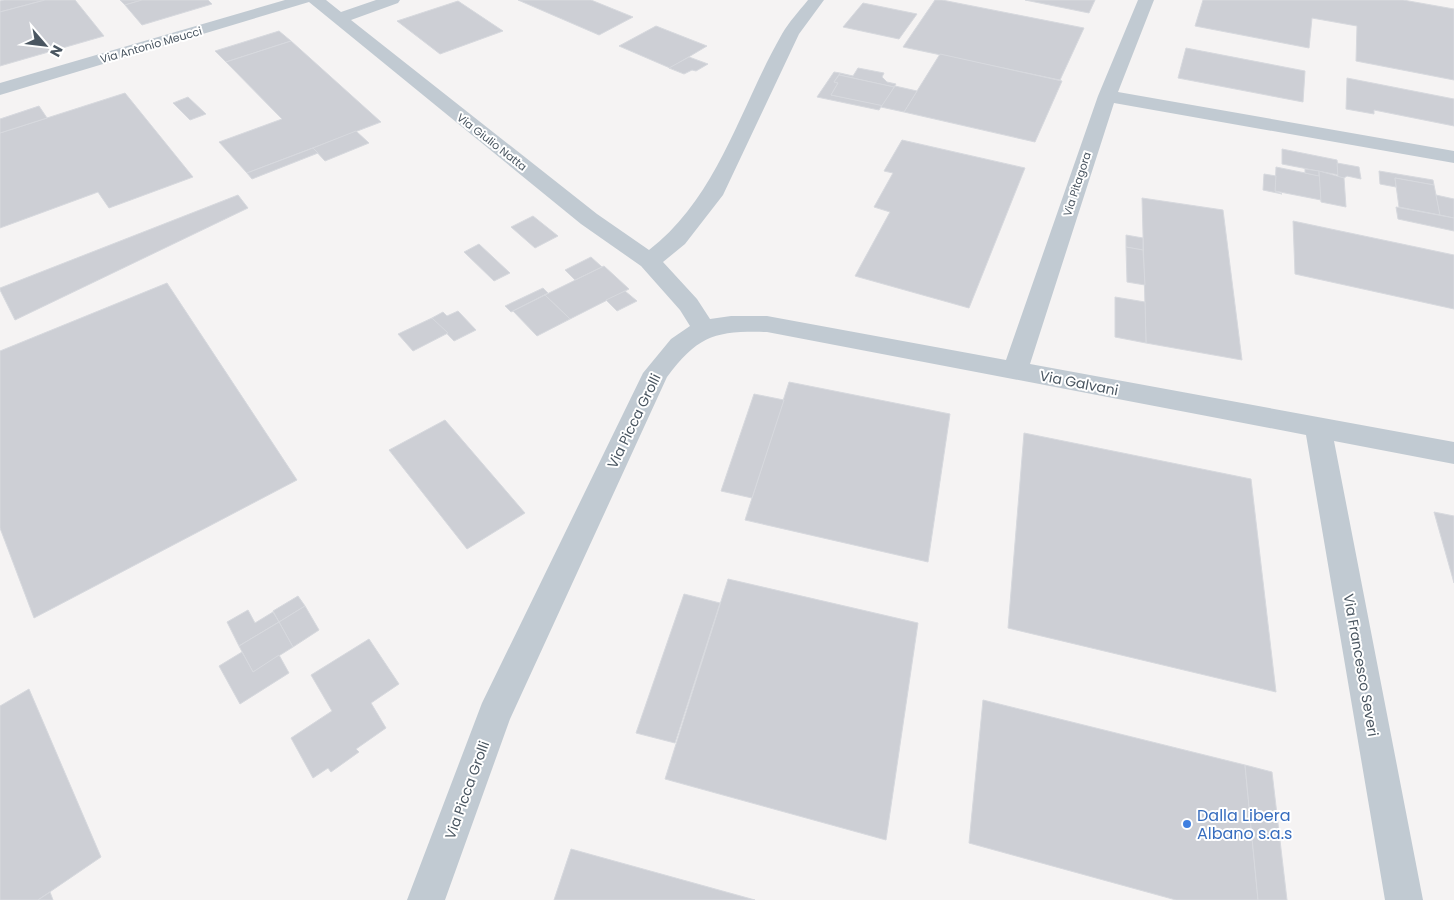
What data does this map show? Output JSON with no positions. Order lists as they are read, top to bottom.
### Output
{
  "streets": {
    "street": [
      "Via Antonio Meucci",
      "Via Giulio Natta",
      "Via Pitagora",
      "Via Galvani",
      "Via Picca Grolli",
      "Via Francesco Severi"
    ]
  },
  "crossings": [
    ["Via Pitagora", "Via Galvani"],
    ["Via Galvani", "Via Picca Grolli"],
    ["Via Galvani", "Via Francesco Severi"]
  ],
  "places": ["Dalla Libera Albano s.a.s"],
  "north": "bottom right"
}
